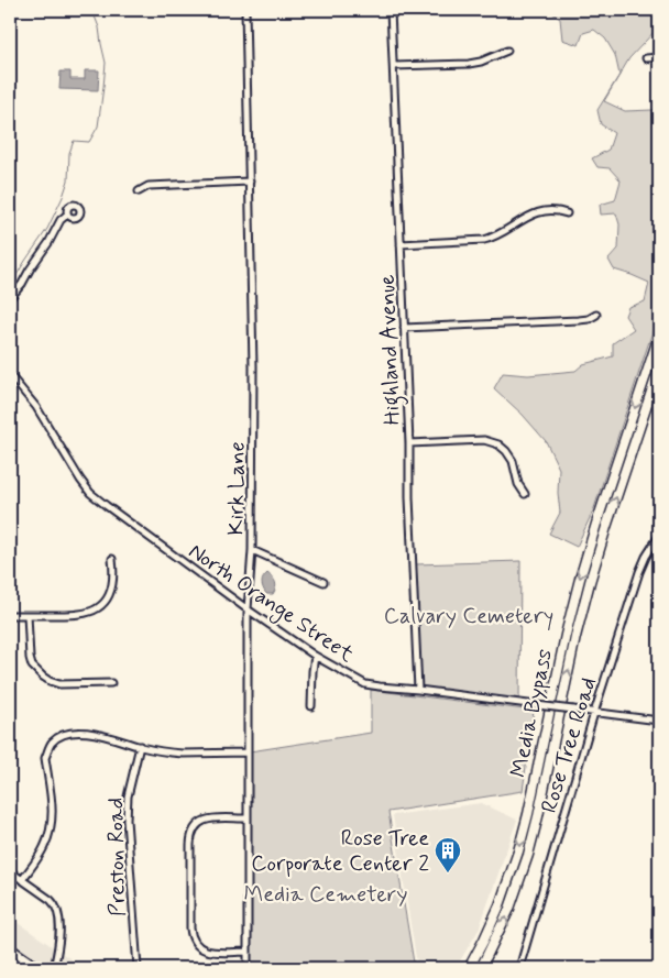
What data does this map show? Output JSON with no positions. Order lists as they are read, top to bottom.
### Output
{
  "streets": {
    "highway": ["Media Bypass"],
    "street": [
      "Highland Avenue",
      "Kirk Lane",
      "North Orange Street",
      "Rose Tree Road",
      "Preston Road"
    ]
  },
  "crossings": [
    ["Highland Avenue", "North Orange Street"],
    ["Kirk Lane", "North Orange Street"],
    ["North Orange Street", "Rose Tree Road"]
  ],
  "parks": ["Calvary Cemetery", "Media Cemetery"],
  "places": {
    "building": ["Rose Tree Corporate Center 2"]
  }
}
